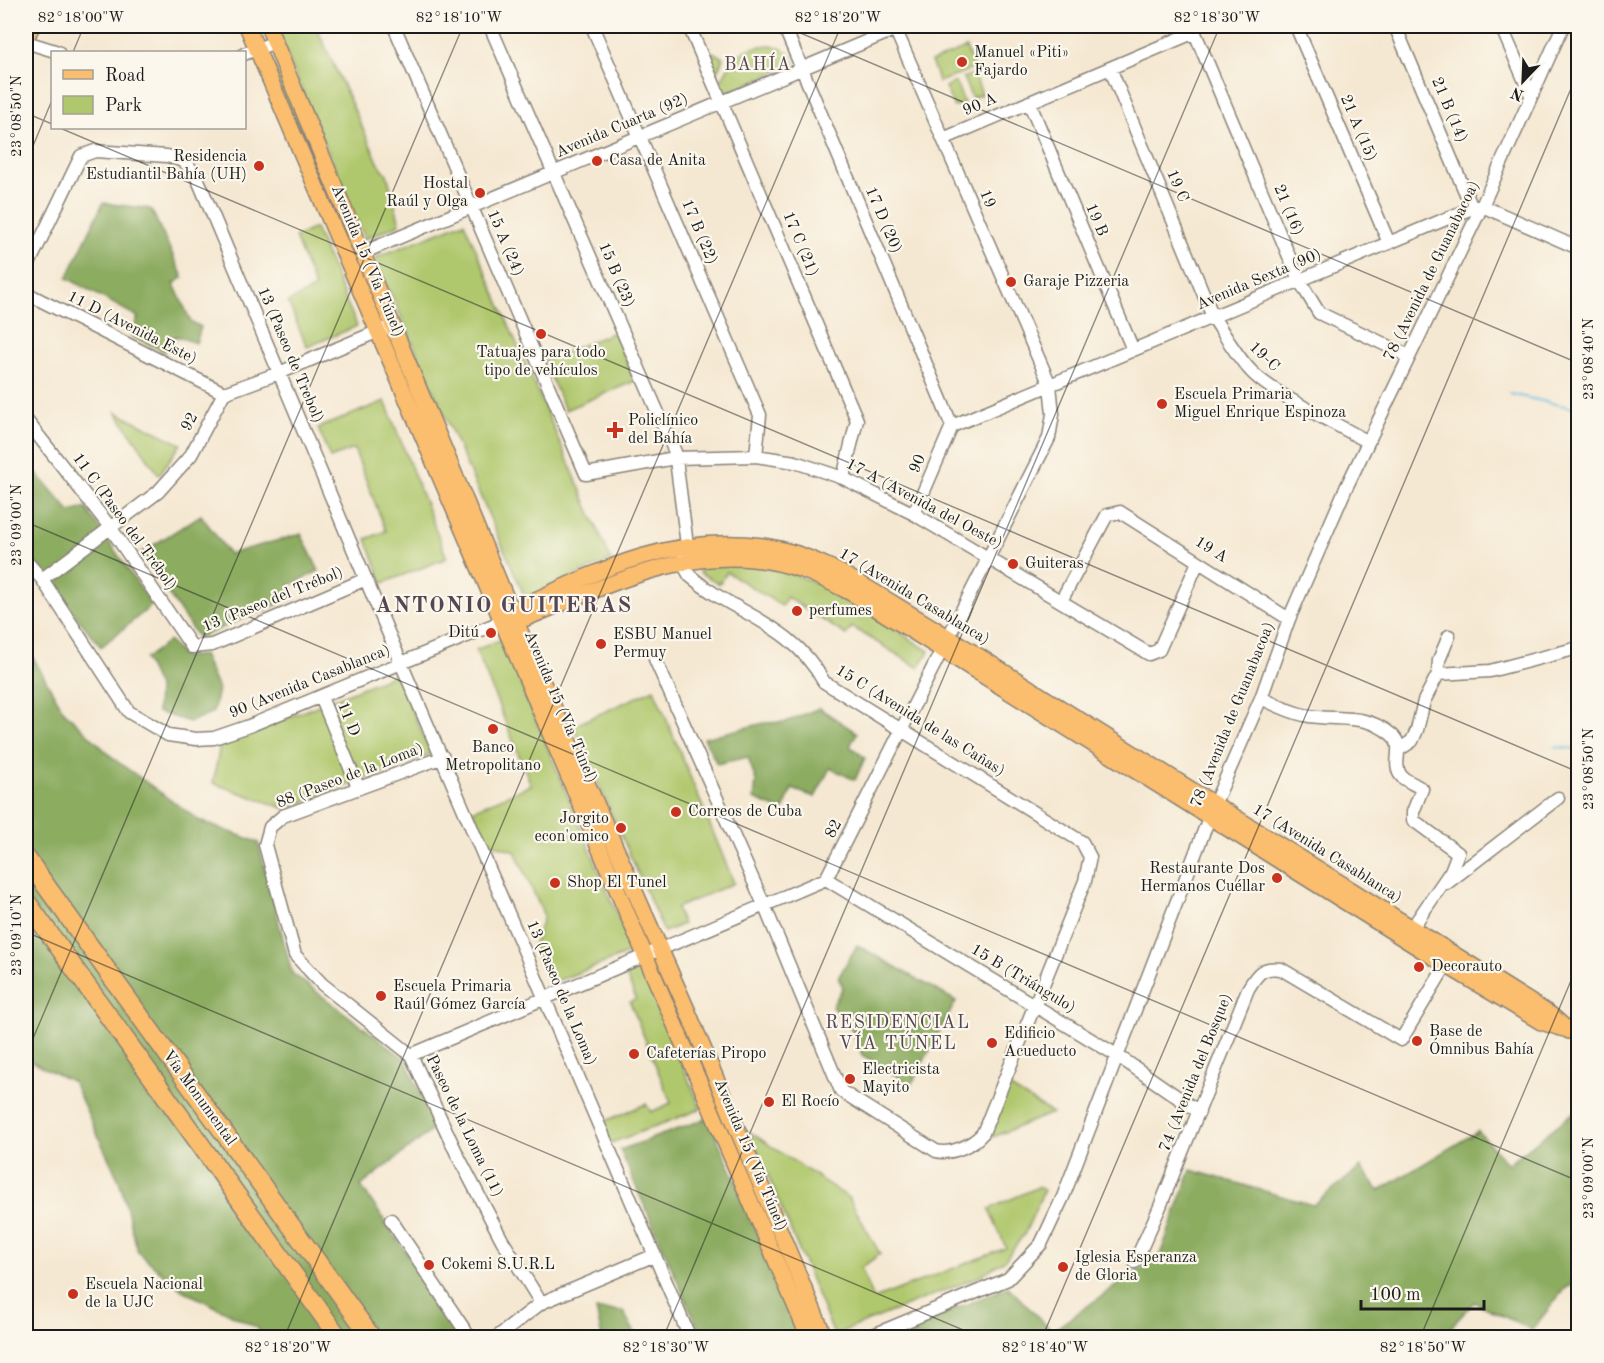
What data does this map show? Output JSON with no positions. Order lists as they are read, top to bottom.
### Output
{
  "streets": {
    "highway": ["Vía Monumental"],
    "main road": ["Avenida 15 (Vía Túnel)", "17 (Avenida Casablanca)"],
    "street": [
      "90 A",
      "21 B (14)",
      "Avenida Cuarta (92)",
      "21 A (15)",
      "19 C",
      "19",
      "21 (16)",
      "17 D (20)",
      "19 B",
      "17 B (22)",
      "15 A (24)",
      "17 C (21)",
      "78 (Avenida de Guanabacoa)",
      "15 B (23)",
      "Avenida Sexta (90)",
      "11 D (Avenida Este)",
      "13 (Paseo de Trebol)",
      "19-C",
      "92",
      "90",
      "17 A (Avenida del Oeste)",
      "11 C (Paseo del Trébol)",
      "19 A",
      "13 (Paseo del Trébol)",
      "90 (Avenida Casablanca)",
      "11 D",
      "15 C (Avenida de las Cañas)",
      "88 (Paseo de la Loma)",
      "82",
      "15 B (Triángulo)",
      "13 (Paseo de la Loma)",
      "74 (Avenida del Bosque)",
      "Paseo de la Loma (11)"
    ]
  },
  "crossings": [
    ["90 A", "19 C"],
    ["90 A", "19"],
    ["90 A", "21 (16)"],
    ["90 A", "19 B"],
    ["21 B (14)", "78 (Avenida de Guanabacoa)"],
    ["21 B (14)", "Avenida Sexta (90)"],
    ["Avenida Cuarta (92)", "19"],
    ["Avenida Cuarta (92)", "17 D (20)"],
    ["Avenida Cuarta (92)", "17 B (22)"],
    ["Avenida Cuarta (92)", "15 A (24)"],
    ["Avenida Cuarta (92)", "17 C (21)"],
    ["Avenida Cuarta (92)", "Avenida 15 (Vía Túnel)"],
    ["Avenida Cuarta (92)", "15 B (23)"],
    ["21 A (15)", "Avenida Sexta (90)"],
    ["19 C", "Avenida Sexta (90)"],
    ["19 C", "19-C"],
    ["19", "Avenida Sexta (90)"],
    ["19", "82"],
    ["21 (16)", "78 (Avenida de Guanabacoa)"],
    ["21 (16)", "Avenida Sexta (90)"],
    ["17 D (20)", "Avenida Sexta (90)"],
    ["17 D (20)", "90"],
    ["19 B", "Avenida Sexta (90)"],
    ["17 B (22)", "17 A (Avenida del Oeste)"],
    ["15 A (24)", "17 A (Avenida del Oeste)"],
    ["17 C (21)", "17 A (Avenida del Oeste)"],
    ["Avenida 15 (Vía Túnel)", "17 (Avenida Casablanca)"],
    ["Avenida 15 (Vía Túnel)", "90 (Avenida Casablanca)"],
    ["78 (Avenida de Guanabacoa)", "Avenida Sexta (90)"],
    ["78 (Avenida de Guanabacoa)", "19-C"],
    ["78 (Avenida de Guanabacoa)", "19 A"],
    ["78 (Avenida de Guanabacoa)", "17 (Avenida Casablanca)"],
    ["78 (Avenida de Guanabacoa)", "15 B (Triángulo)"],
    ["15 B (23)", "17 A (Avenida del Oeste)"],
    ["15 B (23)", "17 (Avenida Casablanca)"],
    ["Avenida Sexta (90)", "19-C"],
    ["Avenida Sexta (90)", "90"],
    ["Avenida Sexta (90)", "82"],
    ["11 D (Avenida Este)", "92"],
    ["13 (Paseo de Trebol)", "13 (Paseo del Trébol)"],
    ["13 (Paseo de Trebol)", "90 (Avenida Casablanca)"],
    ["13 (Paseo de Trebol)", "13 (Paseo de la Loma)"],
    ["92", "11 C (Paseo del Trébol)"],
    ["92", "90 (Avenida Casablanca)"],
    ["90", "17 A (Avenida del Oeste)"],
    ["17 A (Avenida del Oeste)", "19 A"],
    ["17 A (Avenida del Oeste)", "82"],
    ["11 C (Paseo del Trébol)", "13 (Paseo del Trébol)"],
    ["17 (Avenida Casablanca)", "90 (Avenida Casablanca)"],
    ["17 (Avenida Casablanca)", "15 C (Avenida de las Cañas)"],
    ["17 (Avenida Casablanca)", "82"],
    ["17 (Avenida Casablanca)", "74 (Avenida del Bosque)"],
    ["90 (Avenida Casablanca)", "11 D"],
    ["90 (Avenida Casablanca)", "13 (Paseo de la Loma)"],
    ["11 D", "88 (Paseo de la Loma)"],
    ["15 C (Avenida de las Cañas)", "82"],
    ["15 C (Avenida de las Cañas)", "15 B (Triángulo)"],
    ["88 (Paseo de la Loma)", "13 (Paseo de la Loma)"],
    ["88 (Paseo de la Loma)", "Paseo de la Loma (11)"],
    ["82", "15 B (Triángulo)"],
    ["15 B (Triángulo)", "74 (Avenida del Bosque)"]
  ],
  "districts": ["BAHÍA", "ANTONIO GUITERAS", "RESIDENCIAL VÍA TÚNEL"],
  "places": {
    "other": [
      "Manuel «Piti» Fajardo",
      "Casa de Anita",
      "Residencia Estudiantil Bahía (UH)",
      "Hostal Raúl y Olga",
      "Garaje Pizzeria",
      "Tatuajes para todo tipo de vehículos",
      "Escuela Primaria Miguel Enrique Espinoza",
      "Guiteras",
      "perfumes",
      "Ditú",
      "ESBU Manuel Permuy",
      "Banco Metropolitano",
      "Correos de Cuba",
      "Jorgito econ'omico",
      "Restaurante Dos Hermanos Cuéllar",
      "Shop El Tunel",
      "Decorauto",
      "Escuela Primaria Raúl Gómez García",
      "Base de Ómnibus Bahía",
      "Edificio Acueducto",
      "Cafeterías Piropo",
      "Electricista Mayito",
      "El Rocío",
      "Cokemi S.U.R.L",
      "Iglesia Esperanza de Gloria",
      "Escuela Nacional de la UJC"
    ],
    "health": ["Policlínico del Bahía"]
  },
  "legend": ["Road", "Park"],
  "scale_bar": "100 m",
  "north": "bottom left",
  "coordinates": [
    "82°18'00\"W",
    "82°18'10\"W",
    "82°18'20\"W",
    "82°18'30\"W",
    "23°08'50\"N",
    "23°08'40\"N",
    "23°09'00\"N",
    "23°09'10\"N",
    "82°18'40\"W",
    "82°18'50\"W"
  ]
}
